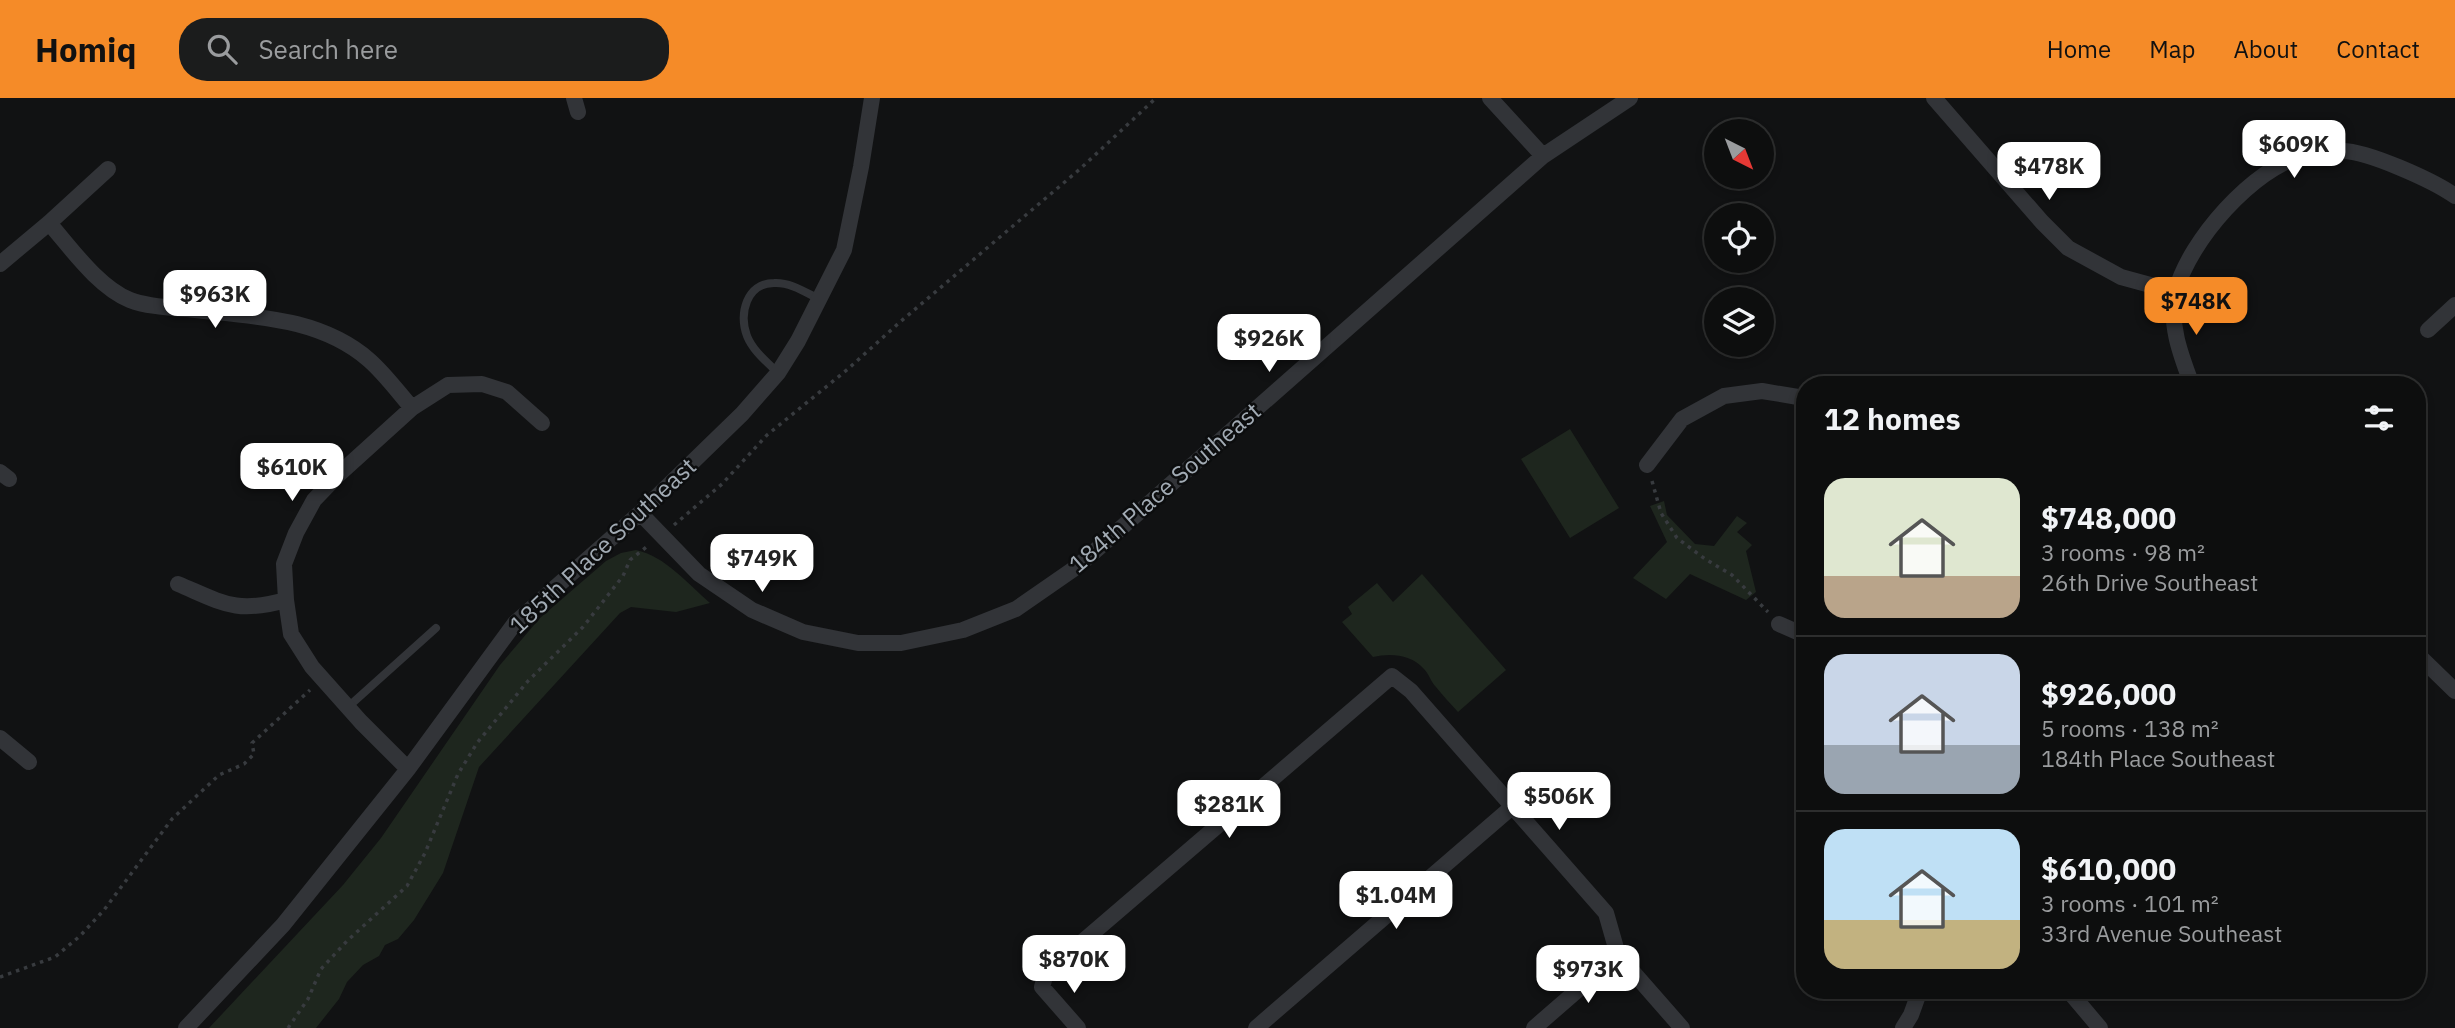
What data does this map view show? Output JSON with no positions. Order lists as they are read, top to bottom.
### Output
{
  "streets": {
    "street": ["184th Place Southeast", "185th Place Southeast"]
  },
  "crossings": [
    ["184th Place Southeast", "185th Place Southeast"]
  ],
  "north": "bottom right",
  "page": {
    "header": "Homiq",
    "search": "Search here",
    "nav": [
      "Home",
      "Map",
      "About",
      "Contact"
    ],
    "price": [
      "$609K",
      "$478K",
      "$963K",
      "$748K",
      "$926K",
      "$610K",
      "$749K",
      "$506K",
      "$281K",
      "$1.04M",
      "$870K",
      "$973K"
    ],
    "heading": "12 homes",
    "list": [
      {
        "name": "$748,000",
        "note": "3 rooms · 98 m² · 26th Drive Southeast"
      },
      {
        "name": "$926,000",
        "note": "5 rooms · 138 m² · 184th Place Southeast"
      },
      {
        "name": "$610,000",
        "note": "3 rooms · 101 m² · 33rd Avenue Southeast"
      }
    ]
  }
}
